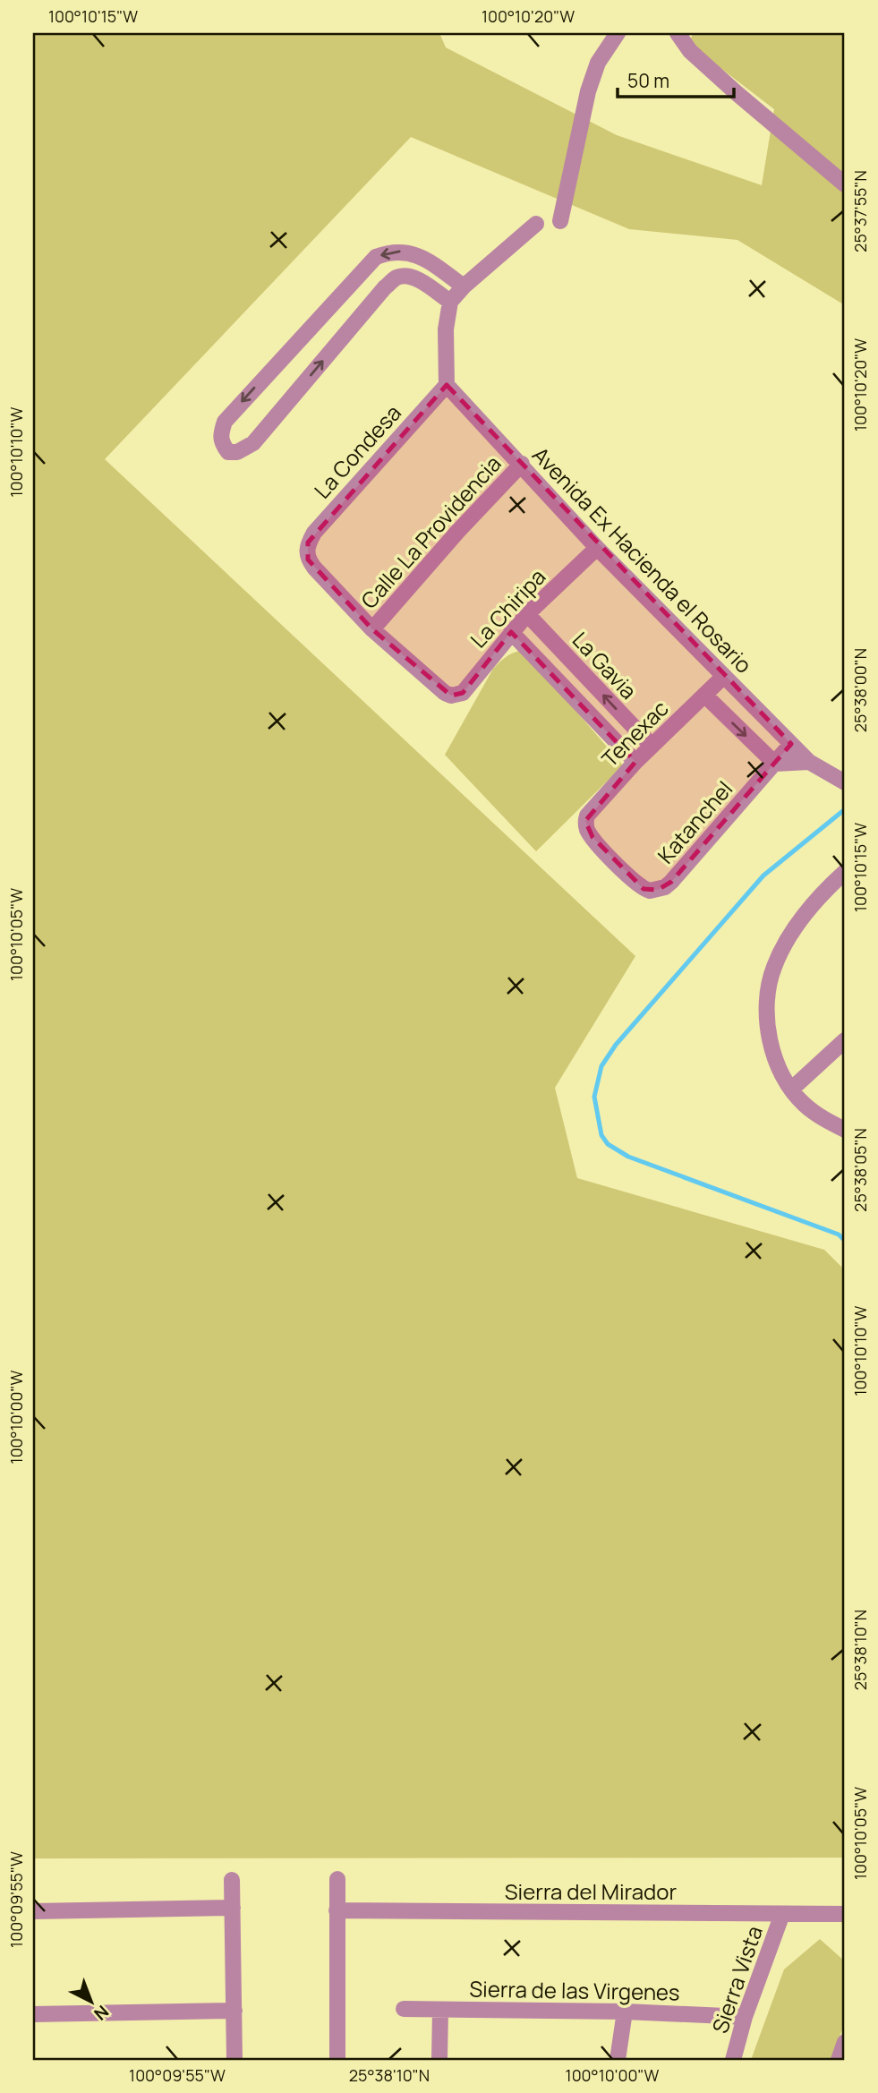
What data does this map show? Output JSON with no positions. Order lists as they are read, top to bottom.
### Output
{
  "streets": {
    "street": [
      "La Condesa",
      "Calle La Providencia",
      "Avenida Ex Hacienda el Rosario",
      "La Chiripa",
      "La Gavia",
      "Tenexac",
      "Katanchel",
      "Sierra del Mirador",
      "Sierra Vista",
      "Sierra de las Virgenes"
    ]
  },
  "crossings": [
    ["La Condesa", "Calle La Providencia"],
    ["La Condesa", "Avenida Ex Hacienda el Rosario"],
    ["La Condesa", "La Chiripa"],
    ["Calle La Providencia", "Avenida Ex Hacienda el Rosario"],
    ["Calle La Providencia", "La Chiripa"],
    ["Avenida Ex Hacienda el Rosario", "La Chiripa"],
    ["Avenida Ex Hacienda el Rosario", "Tenexac"],
    ["Avenida Ex Hacienda el Rosario", "Katanchel"],
    ["La Chiripa", "La Gavia"],
    ["La Gavia", "Tenexac"],
    ["Tenexac", "Katanchel"],
    ["Sierra del Mirador", "Sierra Vista"],
    ["Sierra Vista", "Sierra de las Virgenes"]
  ],
  "scale_bar": "50 m",
  "north": "bottom right",
  "coordinates": [
    "100°10'15\"W",
    "100°10'20\"W",
    "25°37'55\"N",
    "100°10'10\"W",
    "25°38'00\"N",
    "100°10'05\"W",
    "25°38'05\"N",
    "100°10'00\"W",
    "25°38'10\"N",
    "100°09'55\"W"
  ]
}
